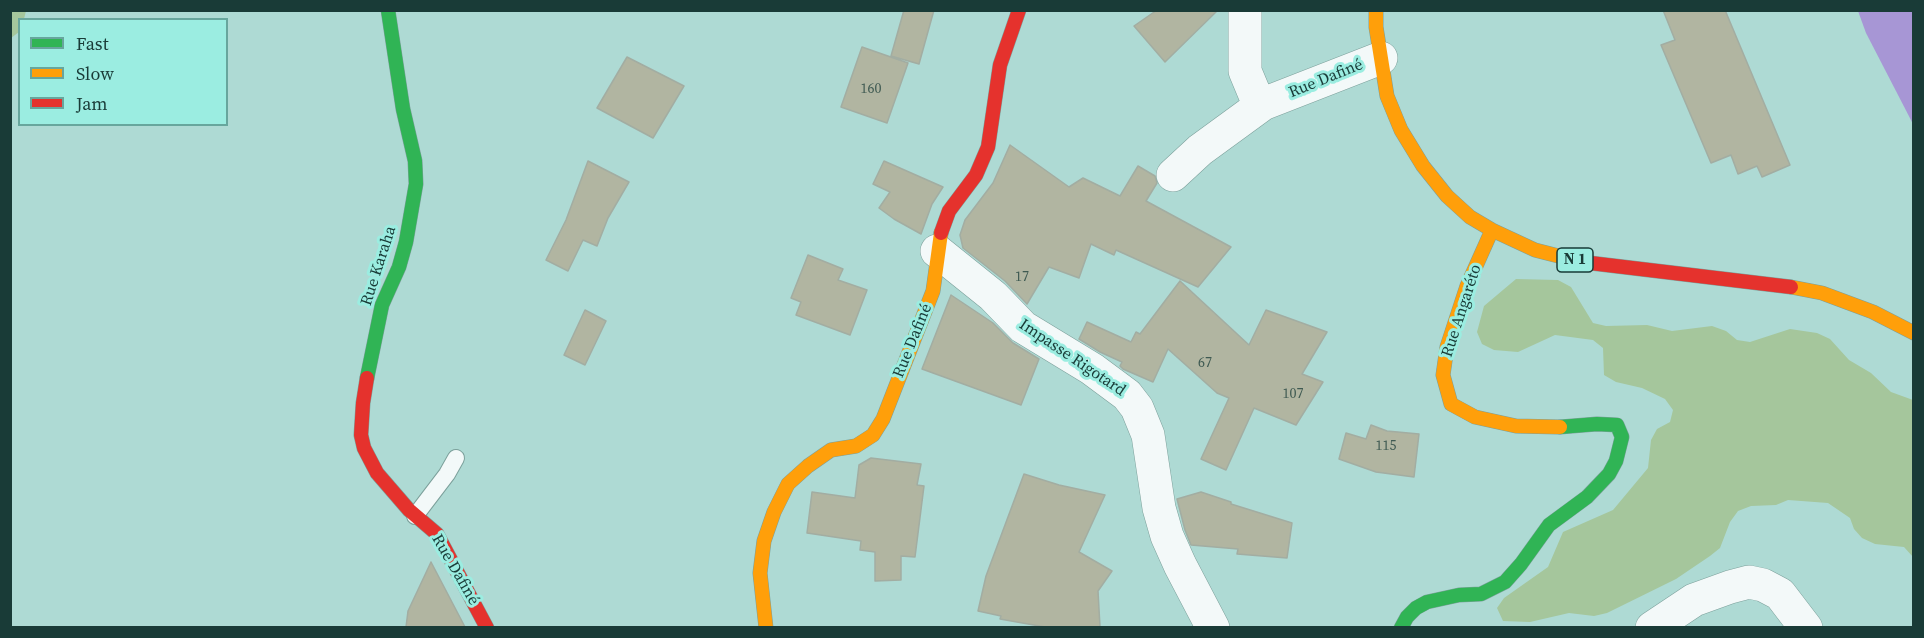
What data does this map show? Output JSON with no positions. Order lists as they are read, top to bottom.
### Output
{
  "streets": {
    "street": [
      "Rue Dafiné",
      "N 1",
      "Rue Karaha",
      "Rue Angaréto",
      "Impasse Rigotard"
    ]
  },
  "crossings": [
    ["Rue Dafiné", "N 1"],
    ["Rue Dafiné", "Rue Karaha"],
    ["Rue Dafiné", "Impasse Rigotard"],
    ["N 1", "Rue Angaréto"]
  ],
  "house_numbers": [
    "160",
    "17",
    "67",
    "107",
    "115"
  ],
  "legend": ["Fast", "Slow", "Jam"]
}
